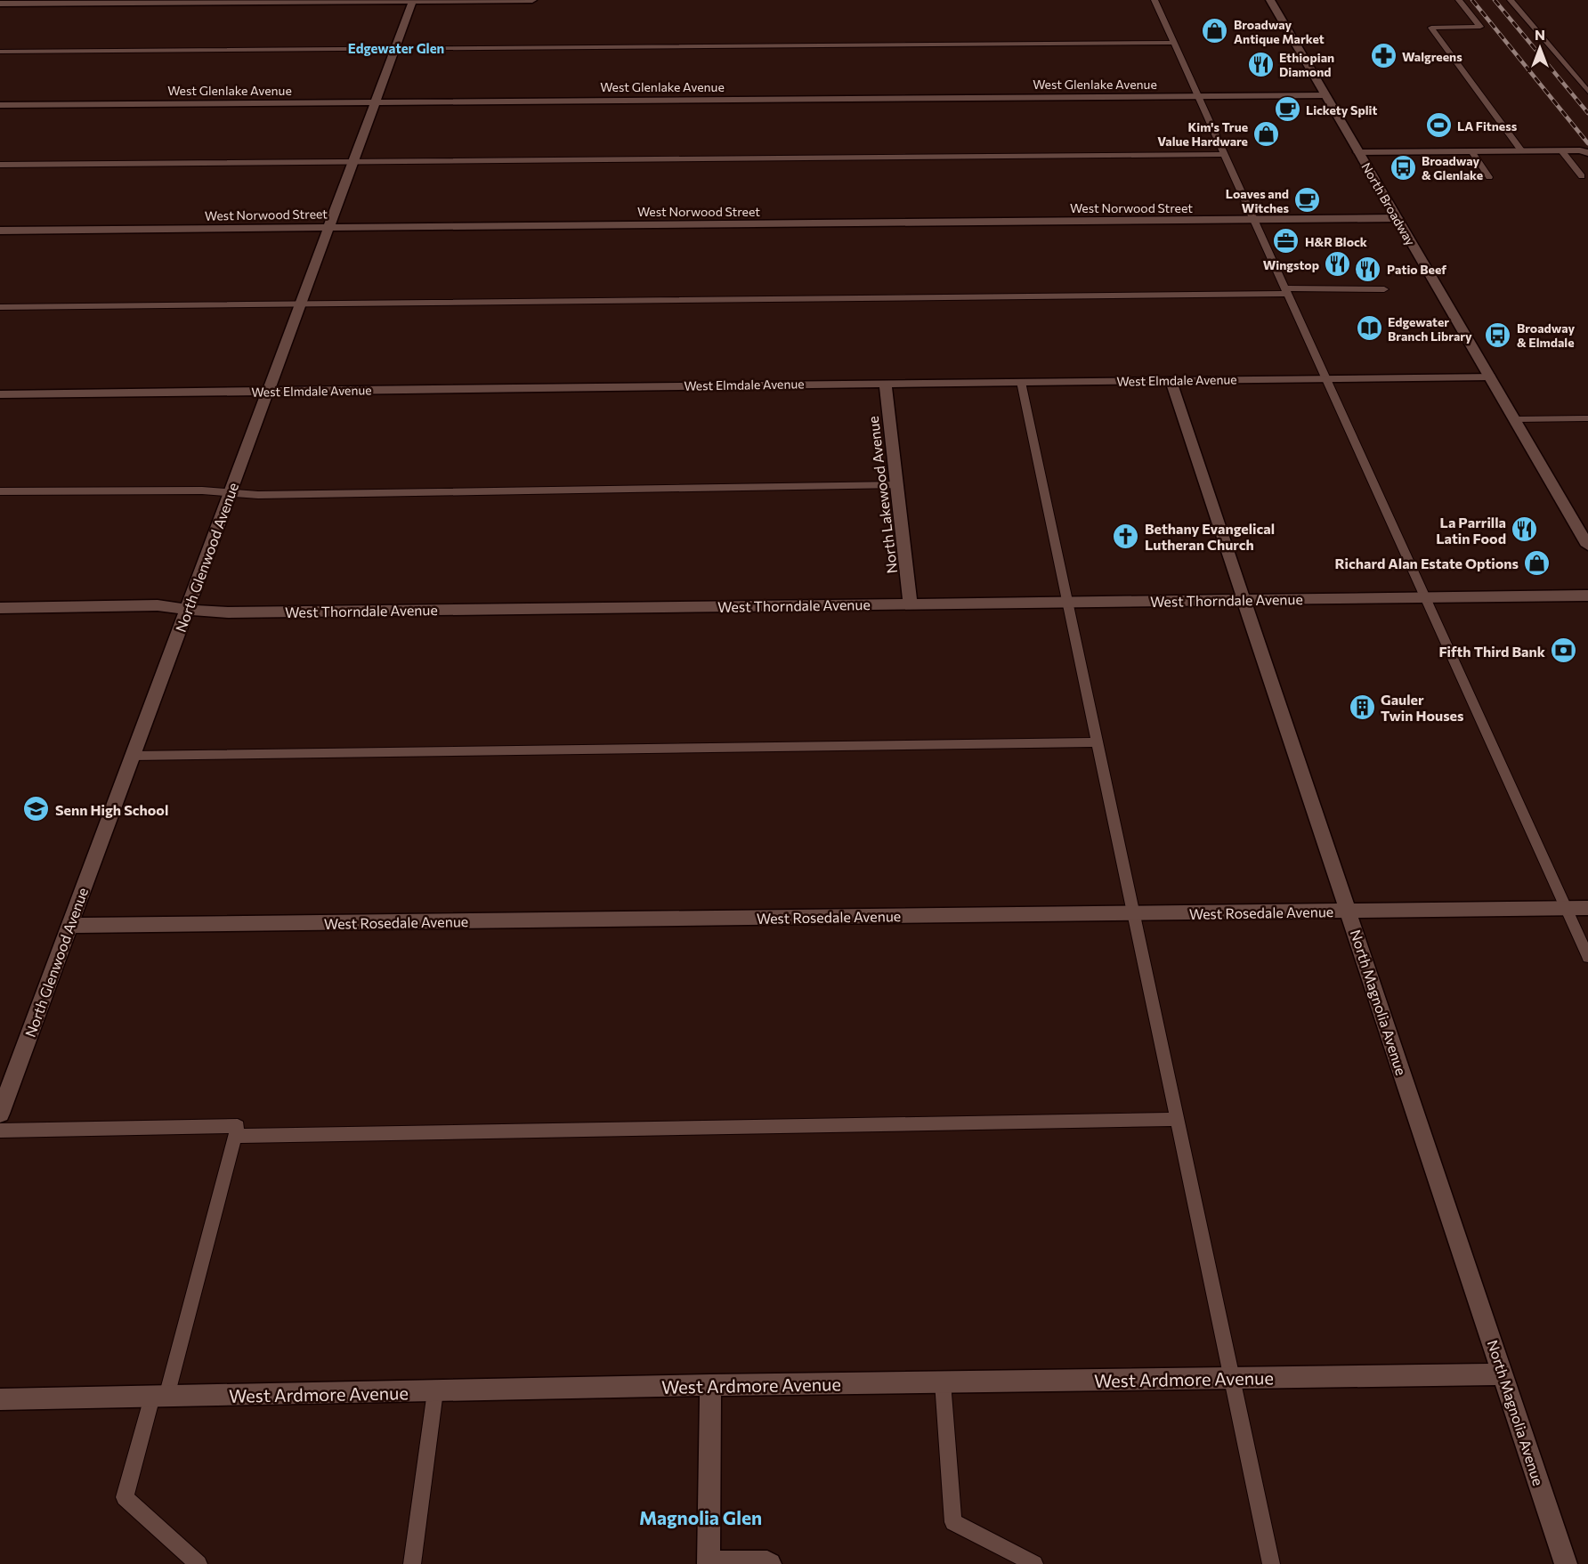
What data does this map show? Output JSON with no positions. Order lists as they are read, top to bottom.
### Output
{
  "streets": {
    "street": [
      "West Glenlake Avenue",
      "North Broadway",
      "West Norwood Street",
      "West Elmdale Avenue",
      "North Lakewood Avenue",
      "North Glenwood Avenue",
      "West Thorndale Avenue",
      "West Rosedale Avenue",
      "North Magnolia Avenue",
      "West Ardmore Avenue"
    ]
  },
  "crossings": [
    ["West Glenlake Avenue", "North Broadway"],
    ["West Glenlake Avenue", "North Glenwood Avenue"],
    ["North Broadway", "West Norwood Street"],
    ["North Broadway", "West Elmdale Avenue"],
    ["West Norwood Street", "North Glenwood Avenue"],
    ["West Elmdale Avenue", "North Lakewood Avenue"],
    ["West Elmdale Avenue", "North Glenwood Avenue"],
    ["West Elmdale Avenue", "North Magnolia Avenue"],
    ["North Lakewood Avenue", "West Thorndale Avenue"],
    ["North Glenwood Avenue", "West Thorndale Avenue"],
    ["North Glenwood Avenue", "West Rosedale Avenue"],
    ["West Thorndale Avenue", "North Magnolia Avenue"],
    ["West Rosedale Avenue", "North Magnolia Avenue"],
    ["North Magnolia Avenue", "West Ardmore Avenue"]
  ],
  "districts": ["Edgewater Glen", "Magnolia Glen"],
  "places": {
    "shop": ["Broadway Antique Market", "Kim's True Value Hardware", "Richard Alan Estate Options"],
    "pharmacy": ["Walgreens"],
    "restaurant": [
      "Ethiopian Diamond",
      "Wingstop",
      "Patio Beef",
      "La Parrilla Latin Food"
    ],
    "cafe": ["Lickety Split", "Loaves and Witches"],
    "sports": ["LA Fitness"],
    "bus stop": ["Broadway & Glenlake", "Broadway & Elmdale"],
    "office": ["H&R Block"],
    "library": ["Edgewater Branch Library"],
    "church": ["Bethany Evangelical Lutheran Church"],
    "bank": ["Fifth Third Bank"],
    "building": ["Gauler Twin Houses"],
    "school or university": ["Senn High School"]
  },
  "north": "top"
}
